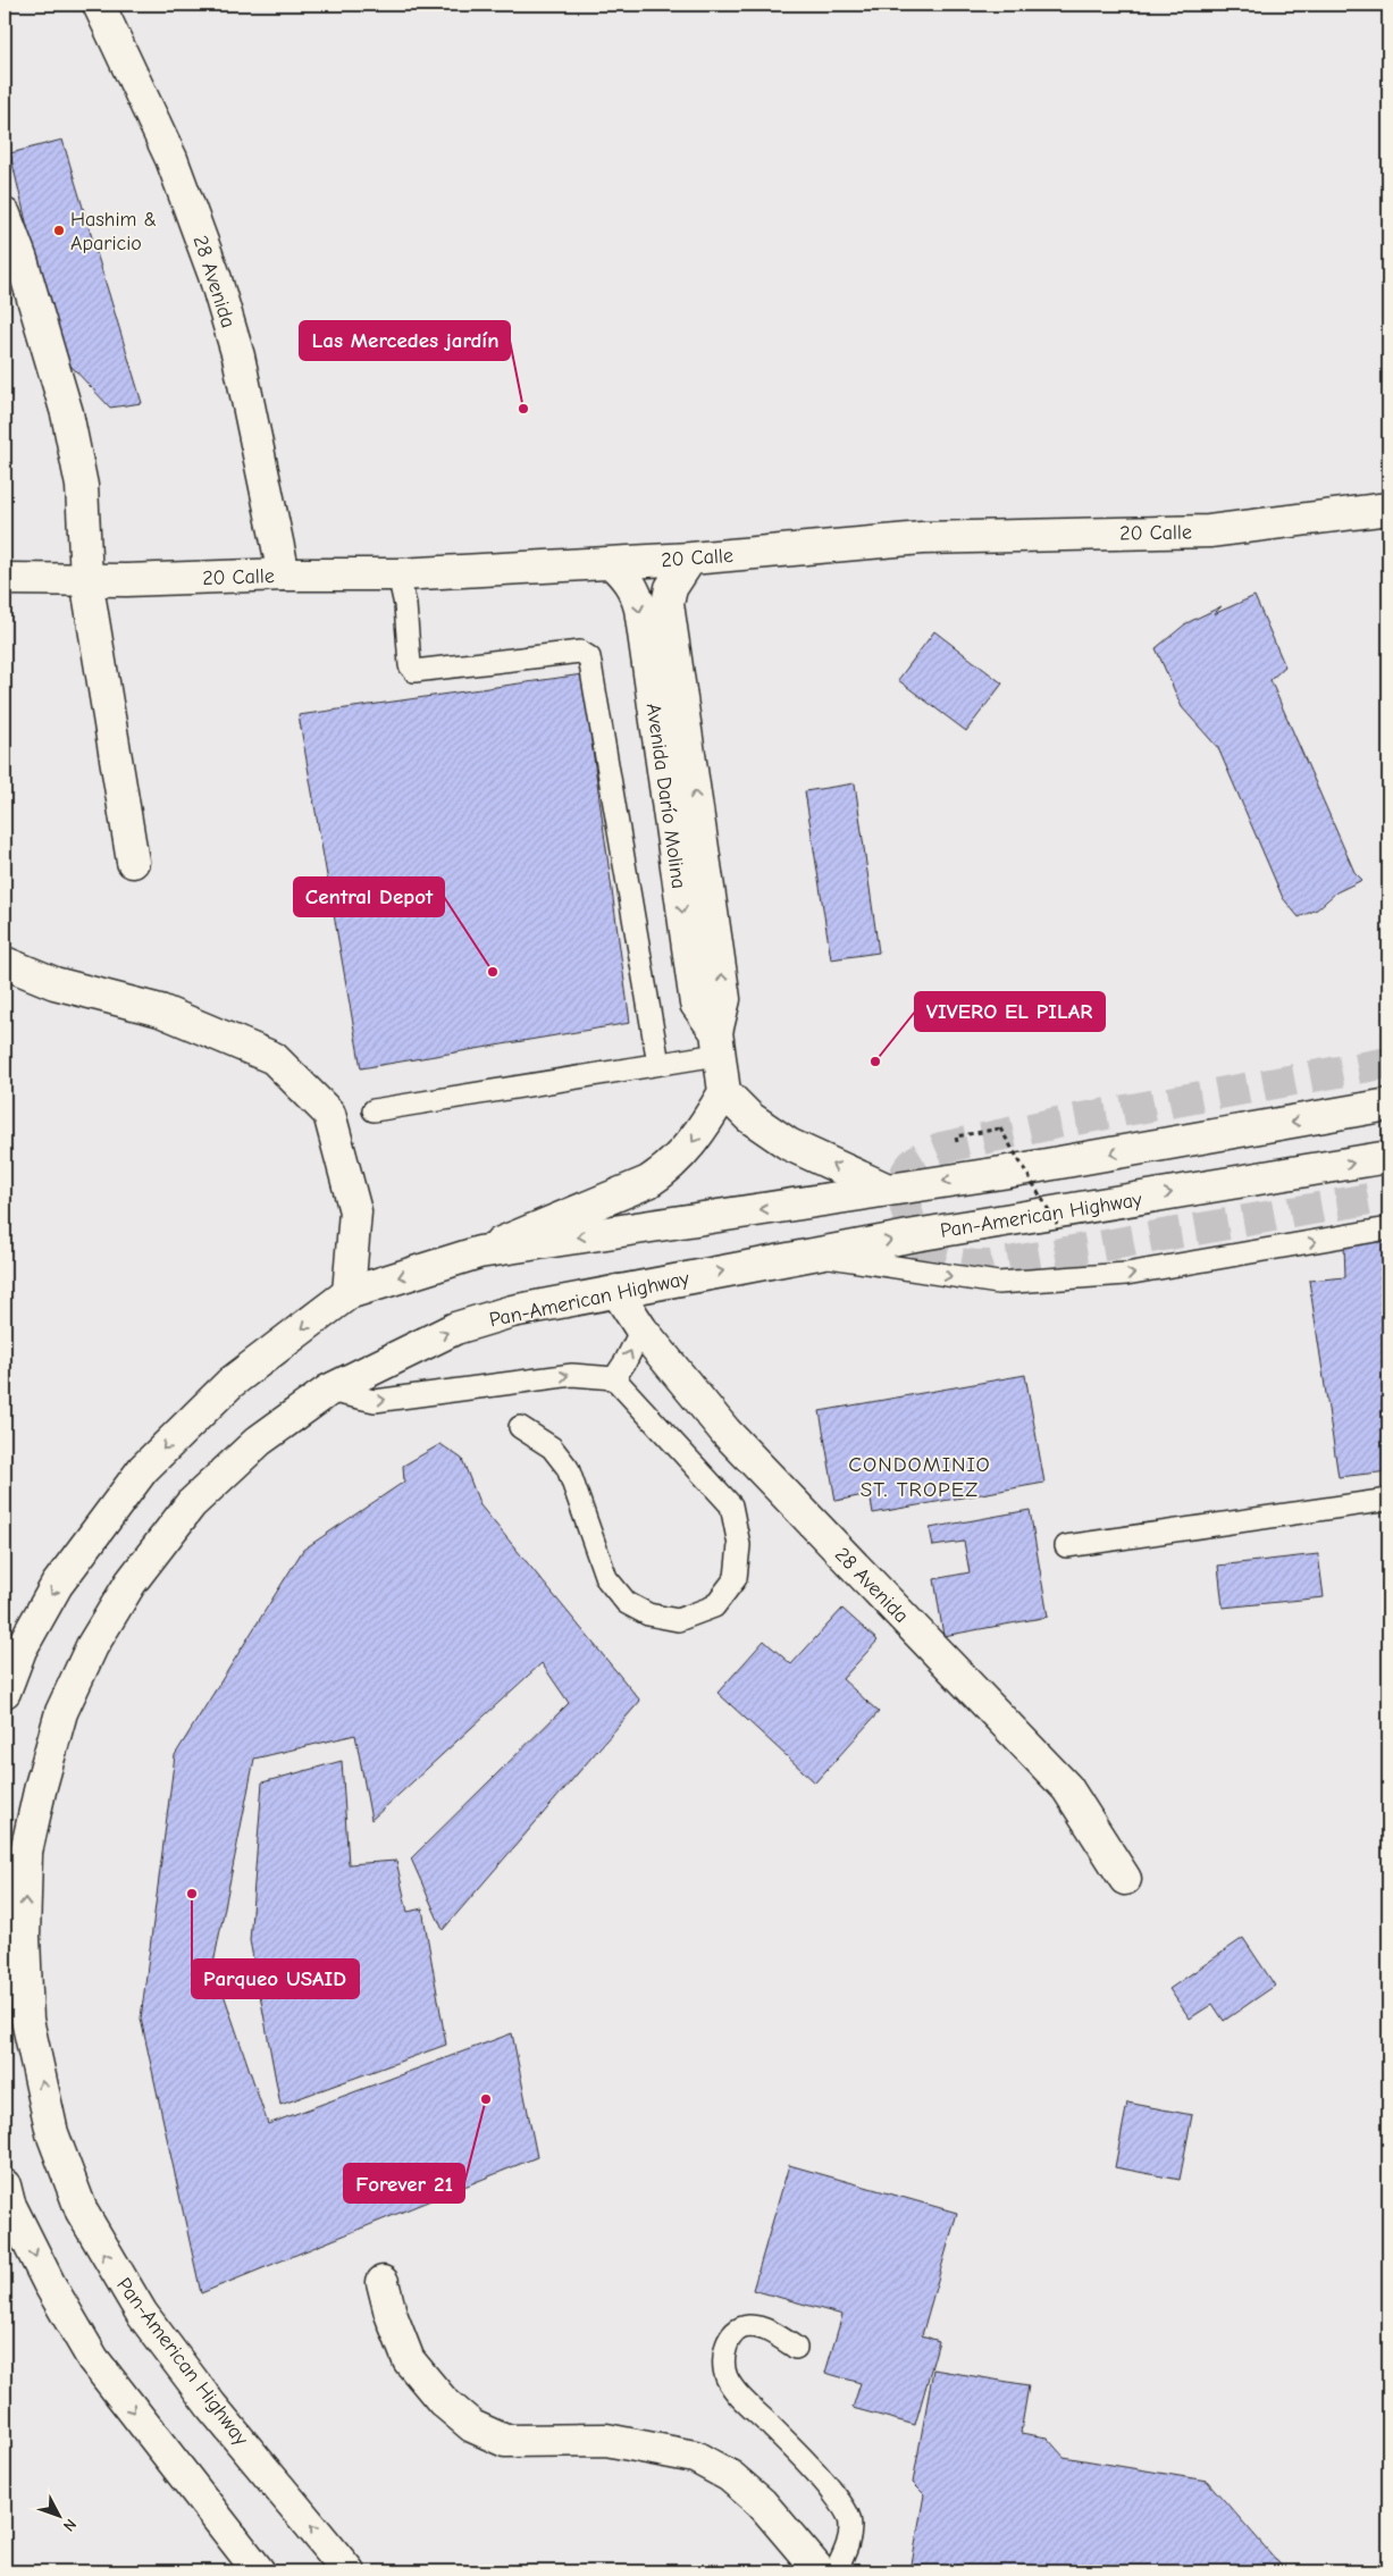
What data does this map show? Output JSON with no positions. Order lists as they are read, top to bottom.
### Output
{
  "streets": {
    "main road": [
      "28 Avenida",
      "20 Calle",
      "Avenida Darío Molina",
      "Pan-American Highway"
    ]
  },
  "crossings": [
    ["28 Avenida", "20 Calle"],
    ["28 Avenida", "Pan-American Highway"],
    ["20 Calle", "Avenida Darío Molina"]
  ],
  "districts": ["CONDOMINIO ST. TROPEZ"],
  "places": [
    "Hashim & Aparicio",
    "Las Mercedes jardín",
    "Central Depot",
    "VIVERO EL PILAR",
    "Parqueo USAID",
    "Forever 21"
  ],
  "north": "bottom right"
}
